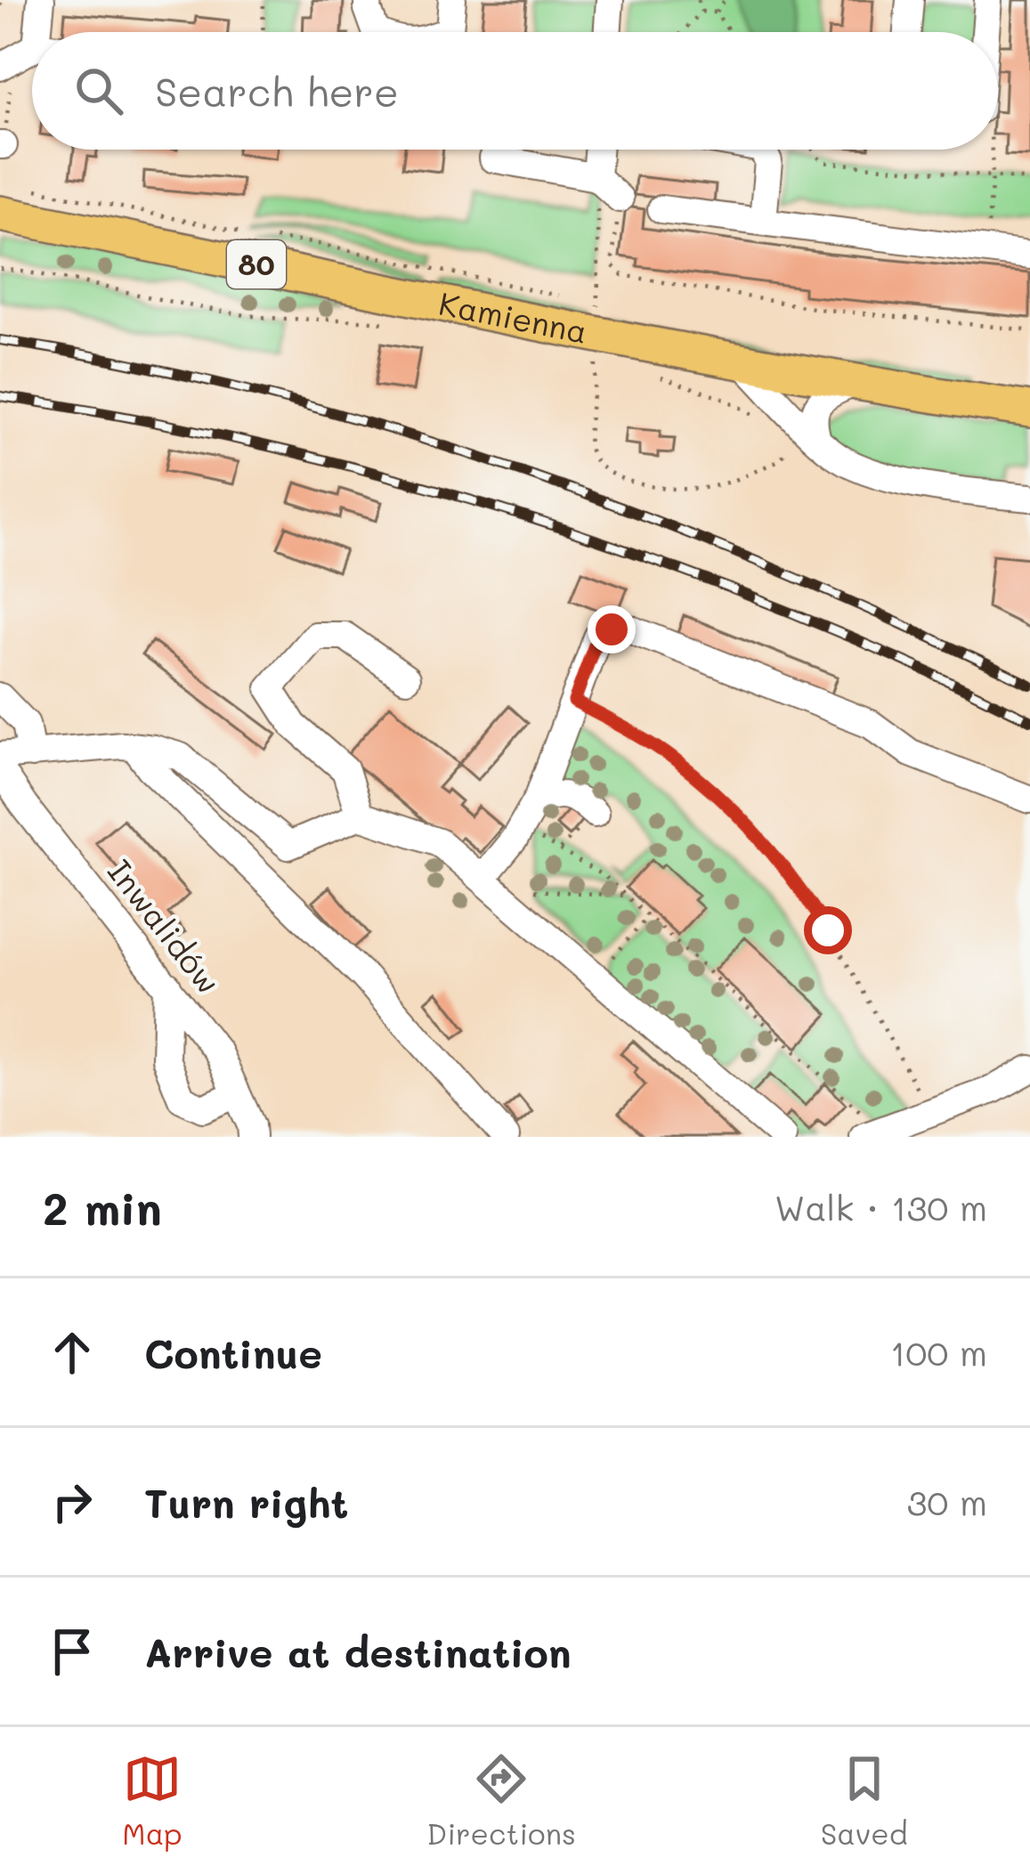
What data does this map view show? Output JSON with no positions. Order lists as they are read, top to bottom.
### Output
{
  "streets": {
    "main road": ["80", "Kamienna"],
    "street": ["Inwalidów"]
  },
  "page": {
    "search": "Search here",
    "heading": ["2 min", "Walk · 130 m"],
    "list": [
      ["Continue", "100 m"],
      ["Turn right", "30 m"],
      "Arrive at destination"
    ],
    "nav": ["Map", "Directions", "Saved"]
  }
}
